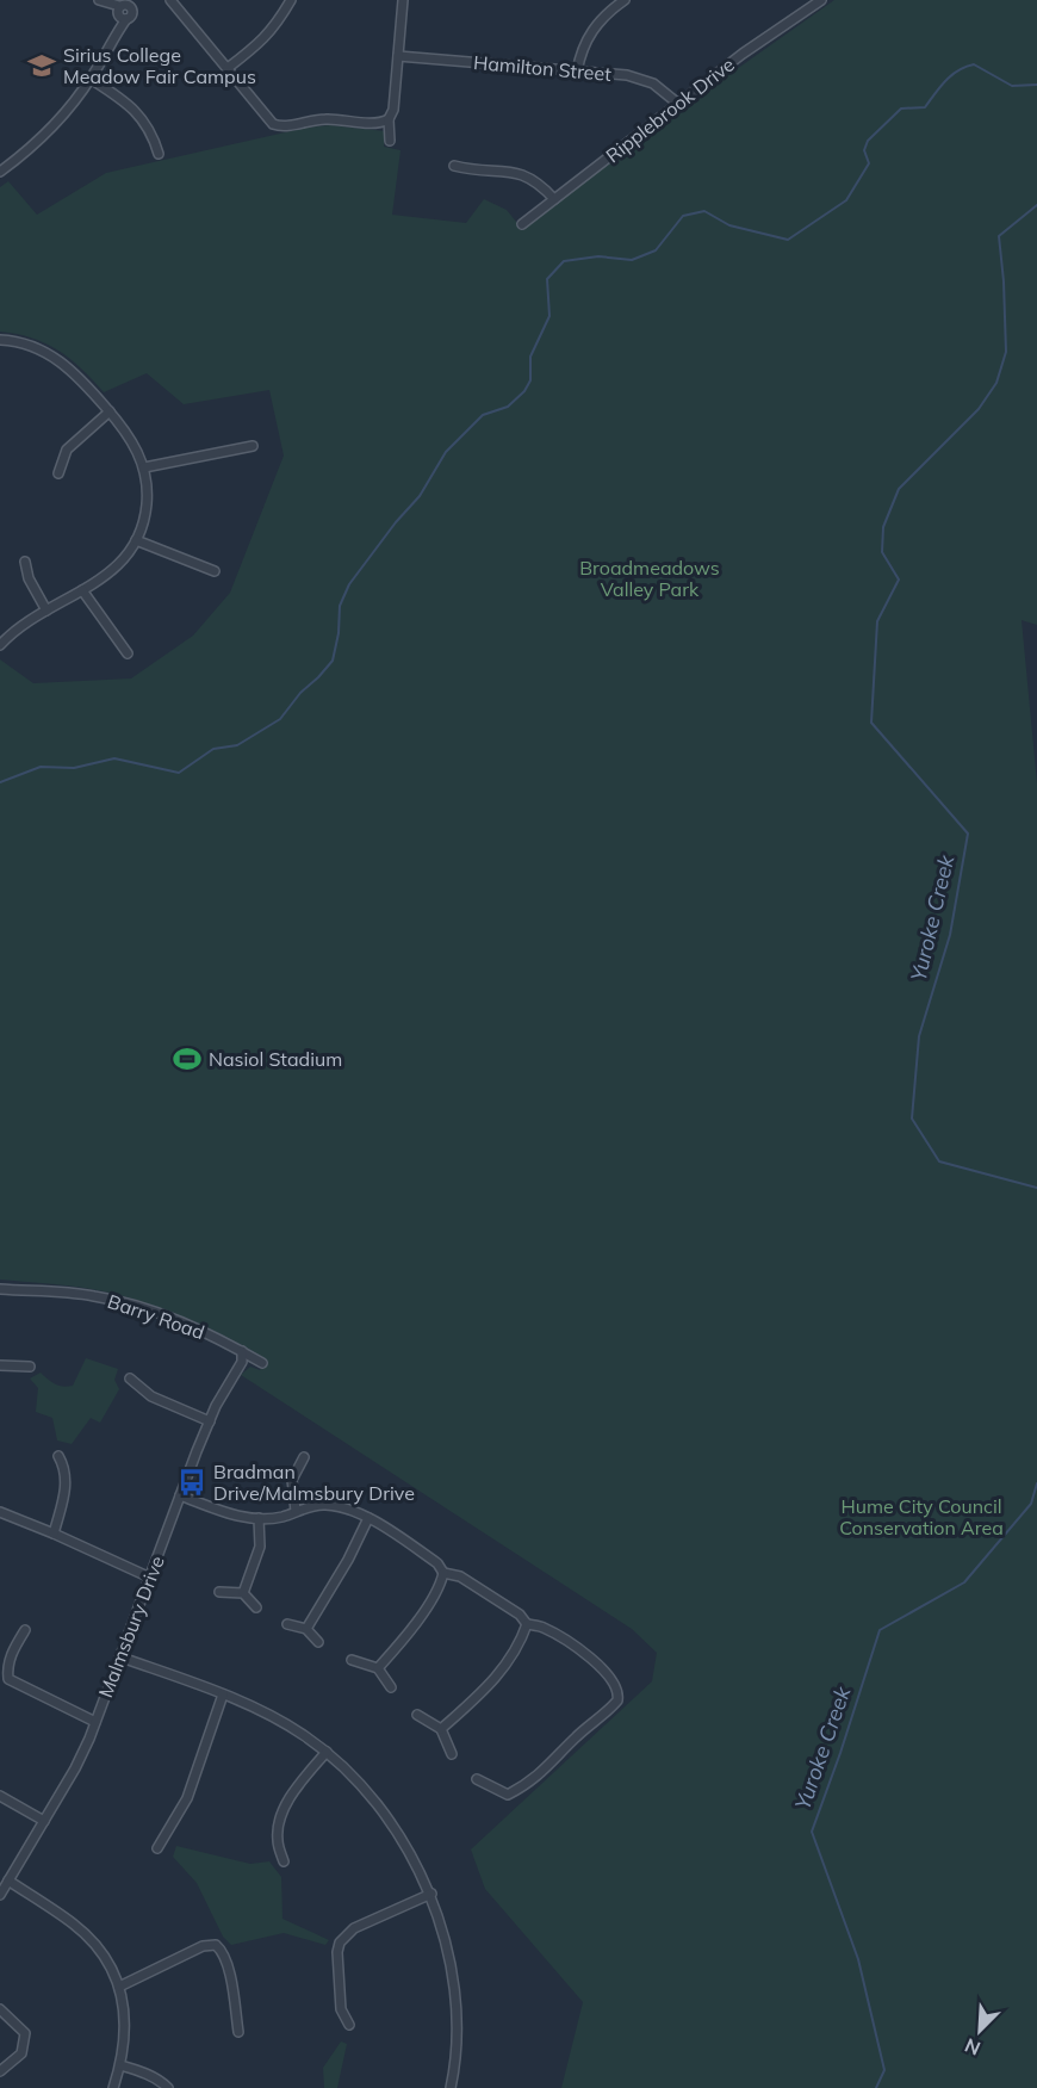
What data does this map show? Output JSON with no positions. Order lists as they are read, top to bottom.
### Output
{
  "streets": {
    "street": [
      "Hamilton Street",
      "Ripplebrook Drive",
      "Barry Road",
      "Malmsbury Drive"
    ]
  },
  "crossings": [
    ["Hamilton Street", "Ripplebrook Drive"],
    ["Barry Road", "Malmsbury Drive"]
  ],
  "water": ["Yuroke Creek"],
  "parks": ["Broadmeadows Valley Park", "Hume City Council Conservation Area"],
  "places": {
    "school or university": ["Sirius College Meadow Fair Campus"],
    "sports": ["Nasiol Stadium"],
    "bus stop": ["Bradman Drive/Malmsbury Drive"]
  },
  "north": "bottom left"
}
